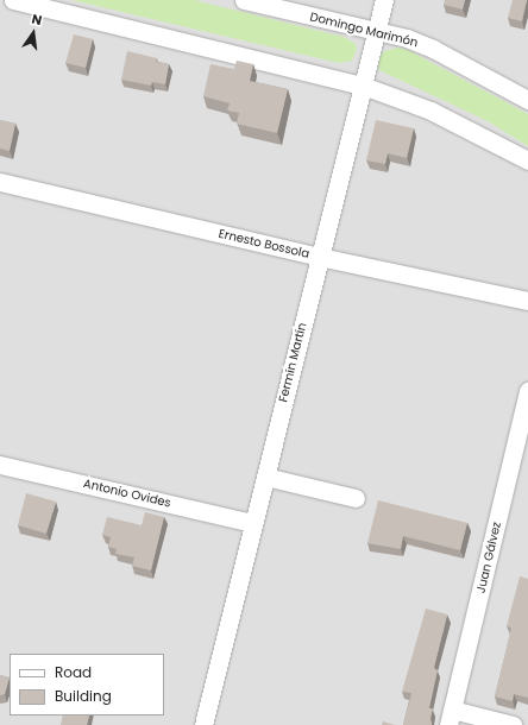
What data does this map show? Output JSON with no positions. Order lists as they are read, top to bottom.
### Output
{
  "streets": {
    "street": [
      "Domingo Marimón",
      "Ernesto Bossola",
      "Fermín Martín",
      "Antonio Ovides",
      "Juan Gálvez"
    ]
  },
  "crossings": [
    ["Domingo Marimón", "Fermín Martín"],
    ["Ernesto Bossola", "Fermín Martín"],
    ["Fermín Martín", "Antonio Ovides"]
  ],
  "legend": ["Road", "Building"],
  "north": "top"
}
